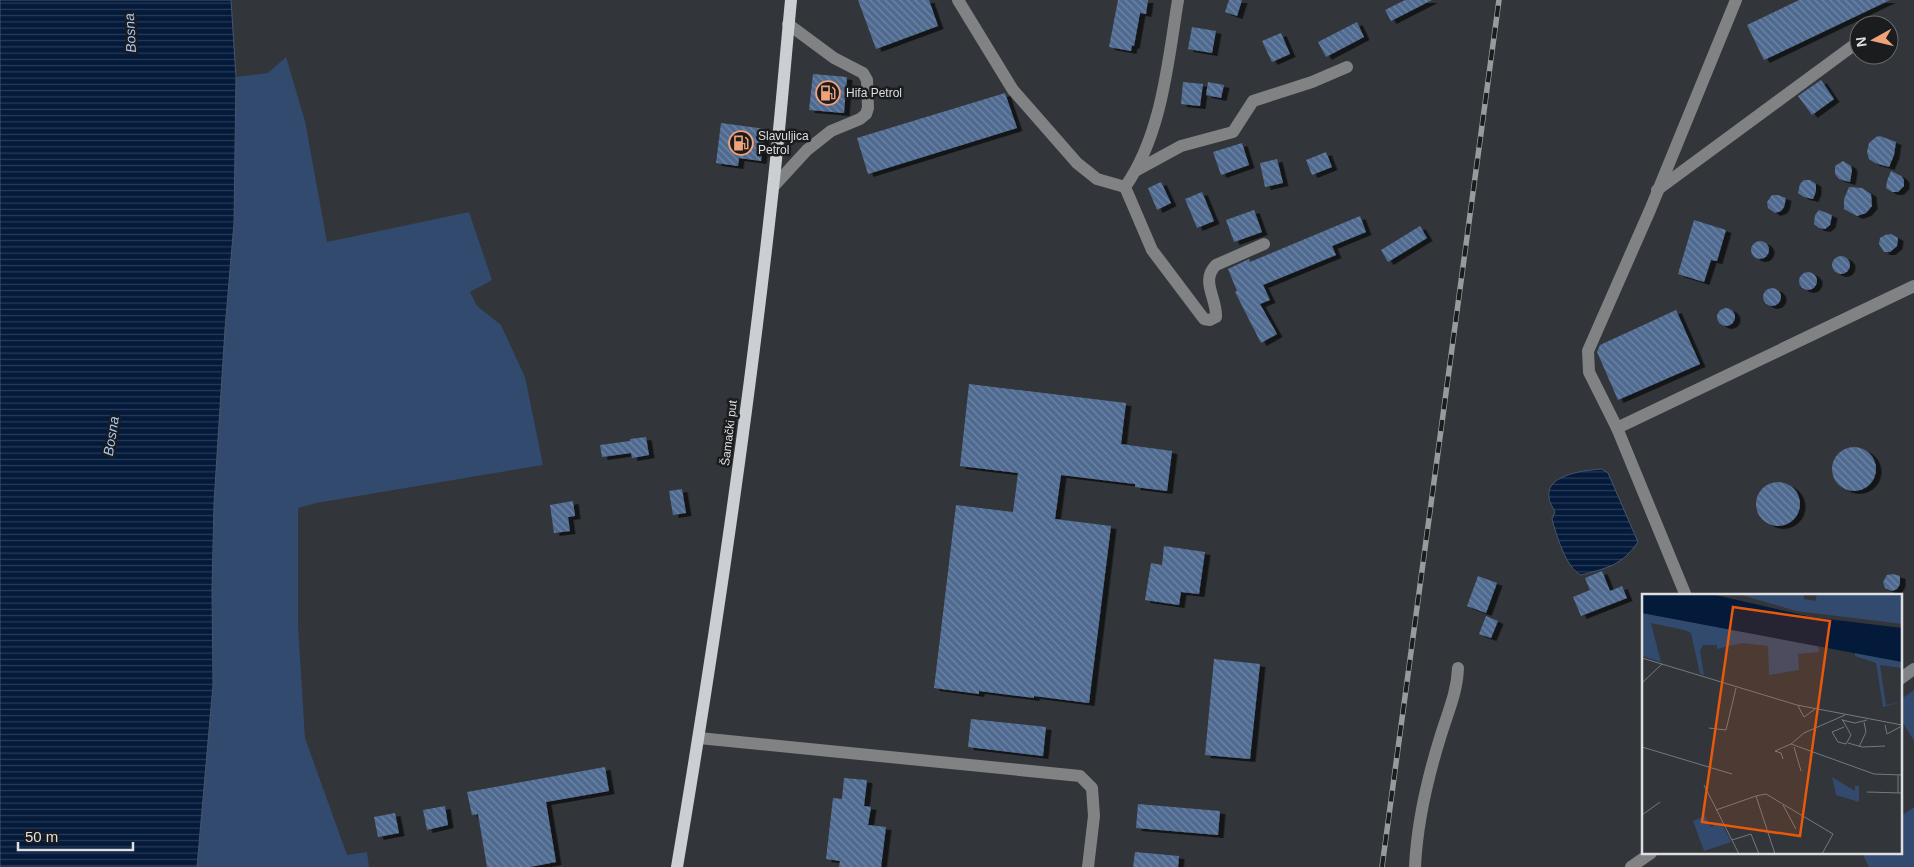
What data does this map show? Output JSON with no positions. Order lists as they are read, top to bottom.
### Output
{
  "streets": {
    "main road": ["Šamački put"]
  },
  "water": ["Bosna"],
  "places": {
    "fuel station": ["Hifa Petrol", "Slavuljica Petrol"]
  },
  "scale_bar": "50 m",
  "north": "left"
}
